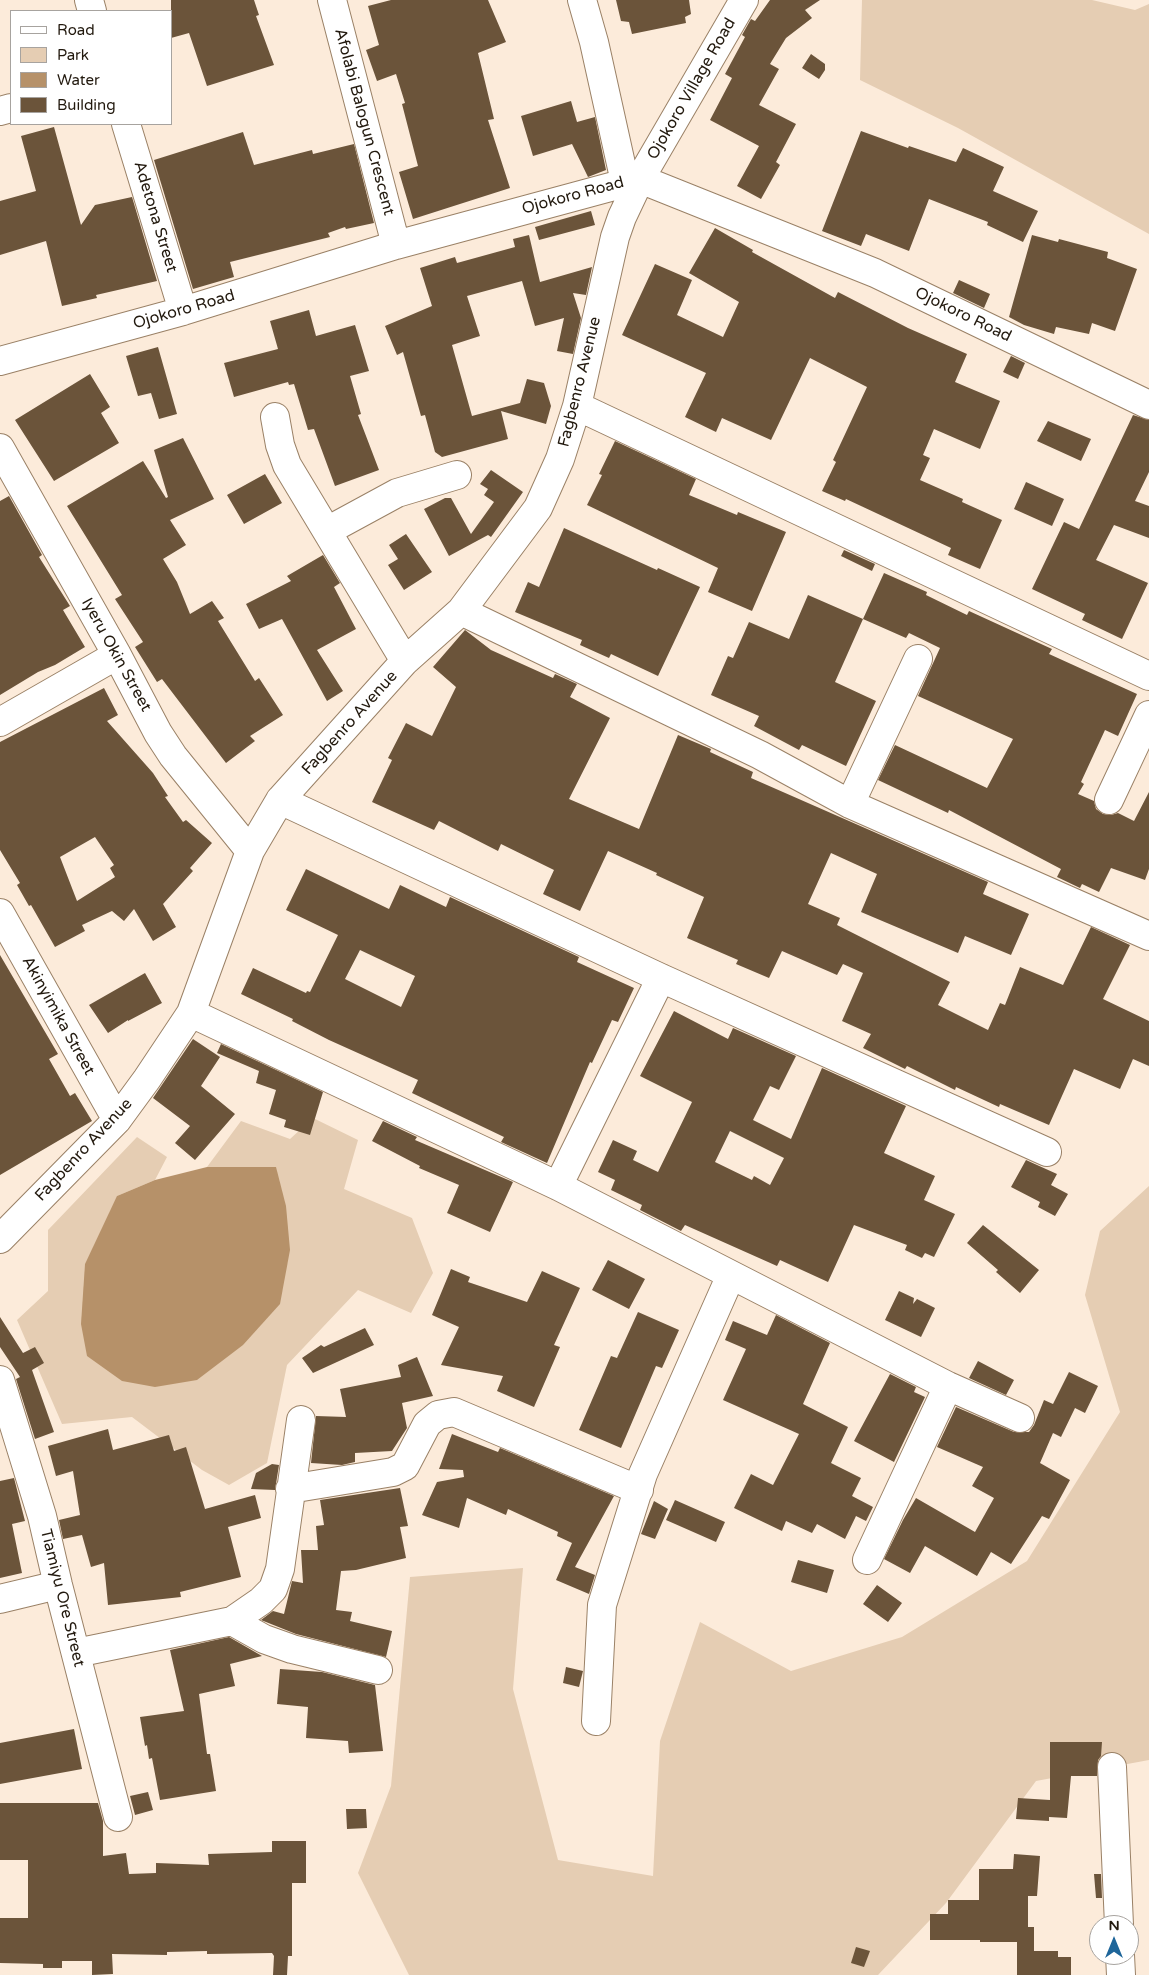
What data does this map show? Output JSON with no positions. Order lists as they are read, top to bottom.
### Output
{
  "streets": {
    "street": [
      "Ojokoro Village Road",
      "Afolabi Balogun Crescent",
      "Ojokoro Road",
      "Adetona Street",
      "Fagbenro Avenue",
      "Iyeru Okin Street",
      "Akinyimika Street",
      "Tiamiyu Ore Street"
    ]
  },
  "crossings": [
    ["Ojokoro Village Road", "Ojokoro Road"],
    ["Ojokoro Village Road", "Fagbenro Avenue"],
    ["Afolabi Balogun Crescent", "Ojokoro Road"],
    ["Ojokoro Road", "Adetona Street"],
    ["Ojokoro Road", "Fagbenro Avenue"],
    ["Fagbenro Avenue", "Iyeru Okin Street"],
    ["Fagbenro Avenue", "Akinyimika Street"]
  ],
  "legend": [
    "Road",
    "Park",
    "Water",
    "Building"
  ],
  "north": "top"
}
